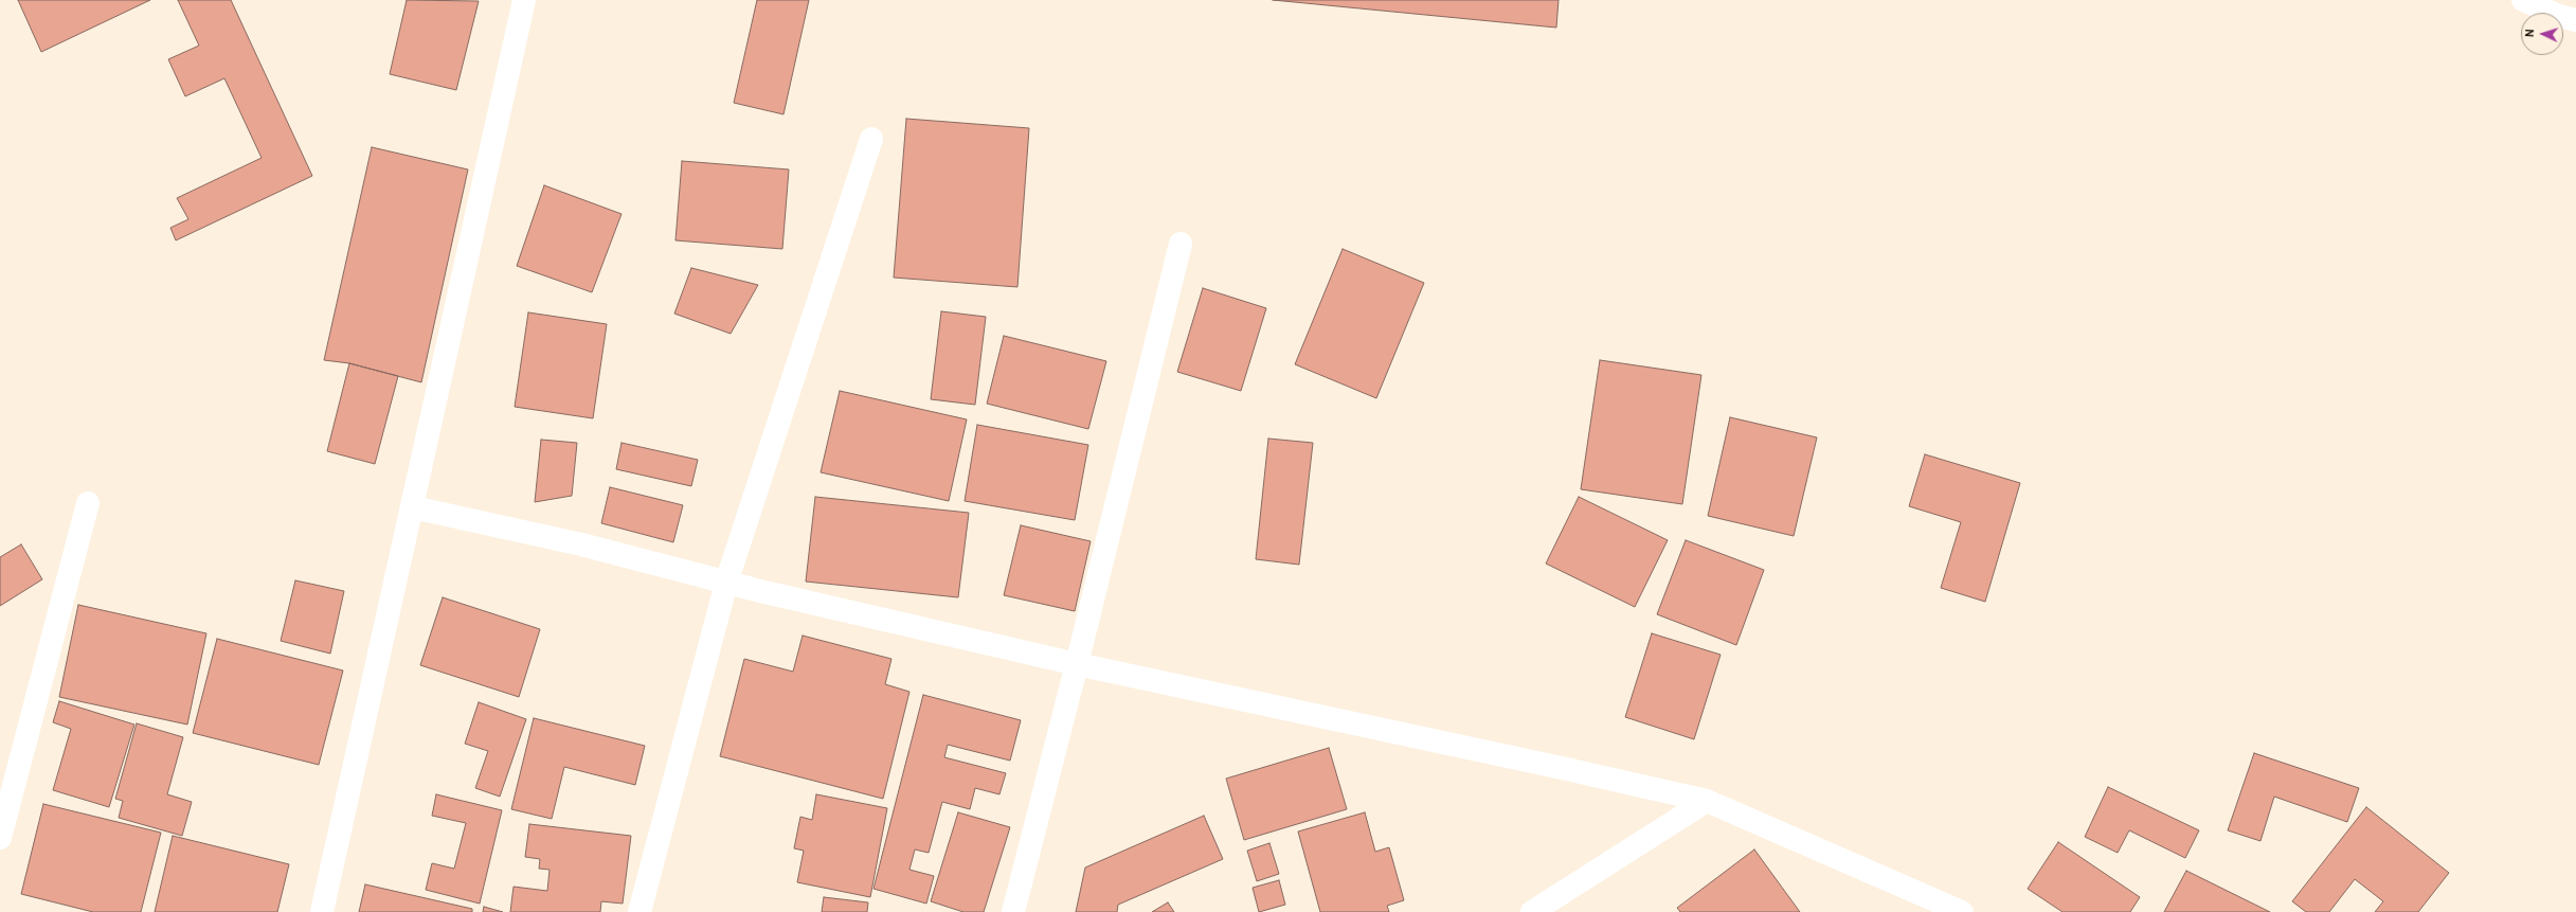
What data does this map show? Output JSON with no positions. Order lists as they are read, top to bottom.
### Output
{
  "north": "left"
}
